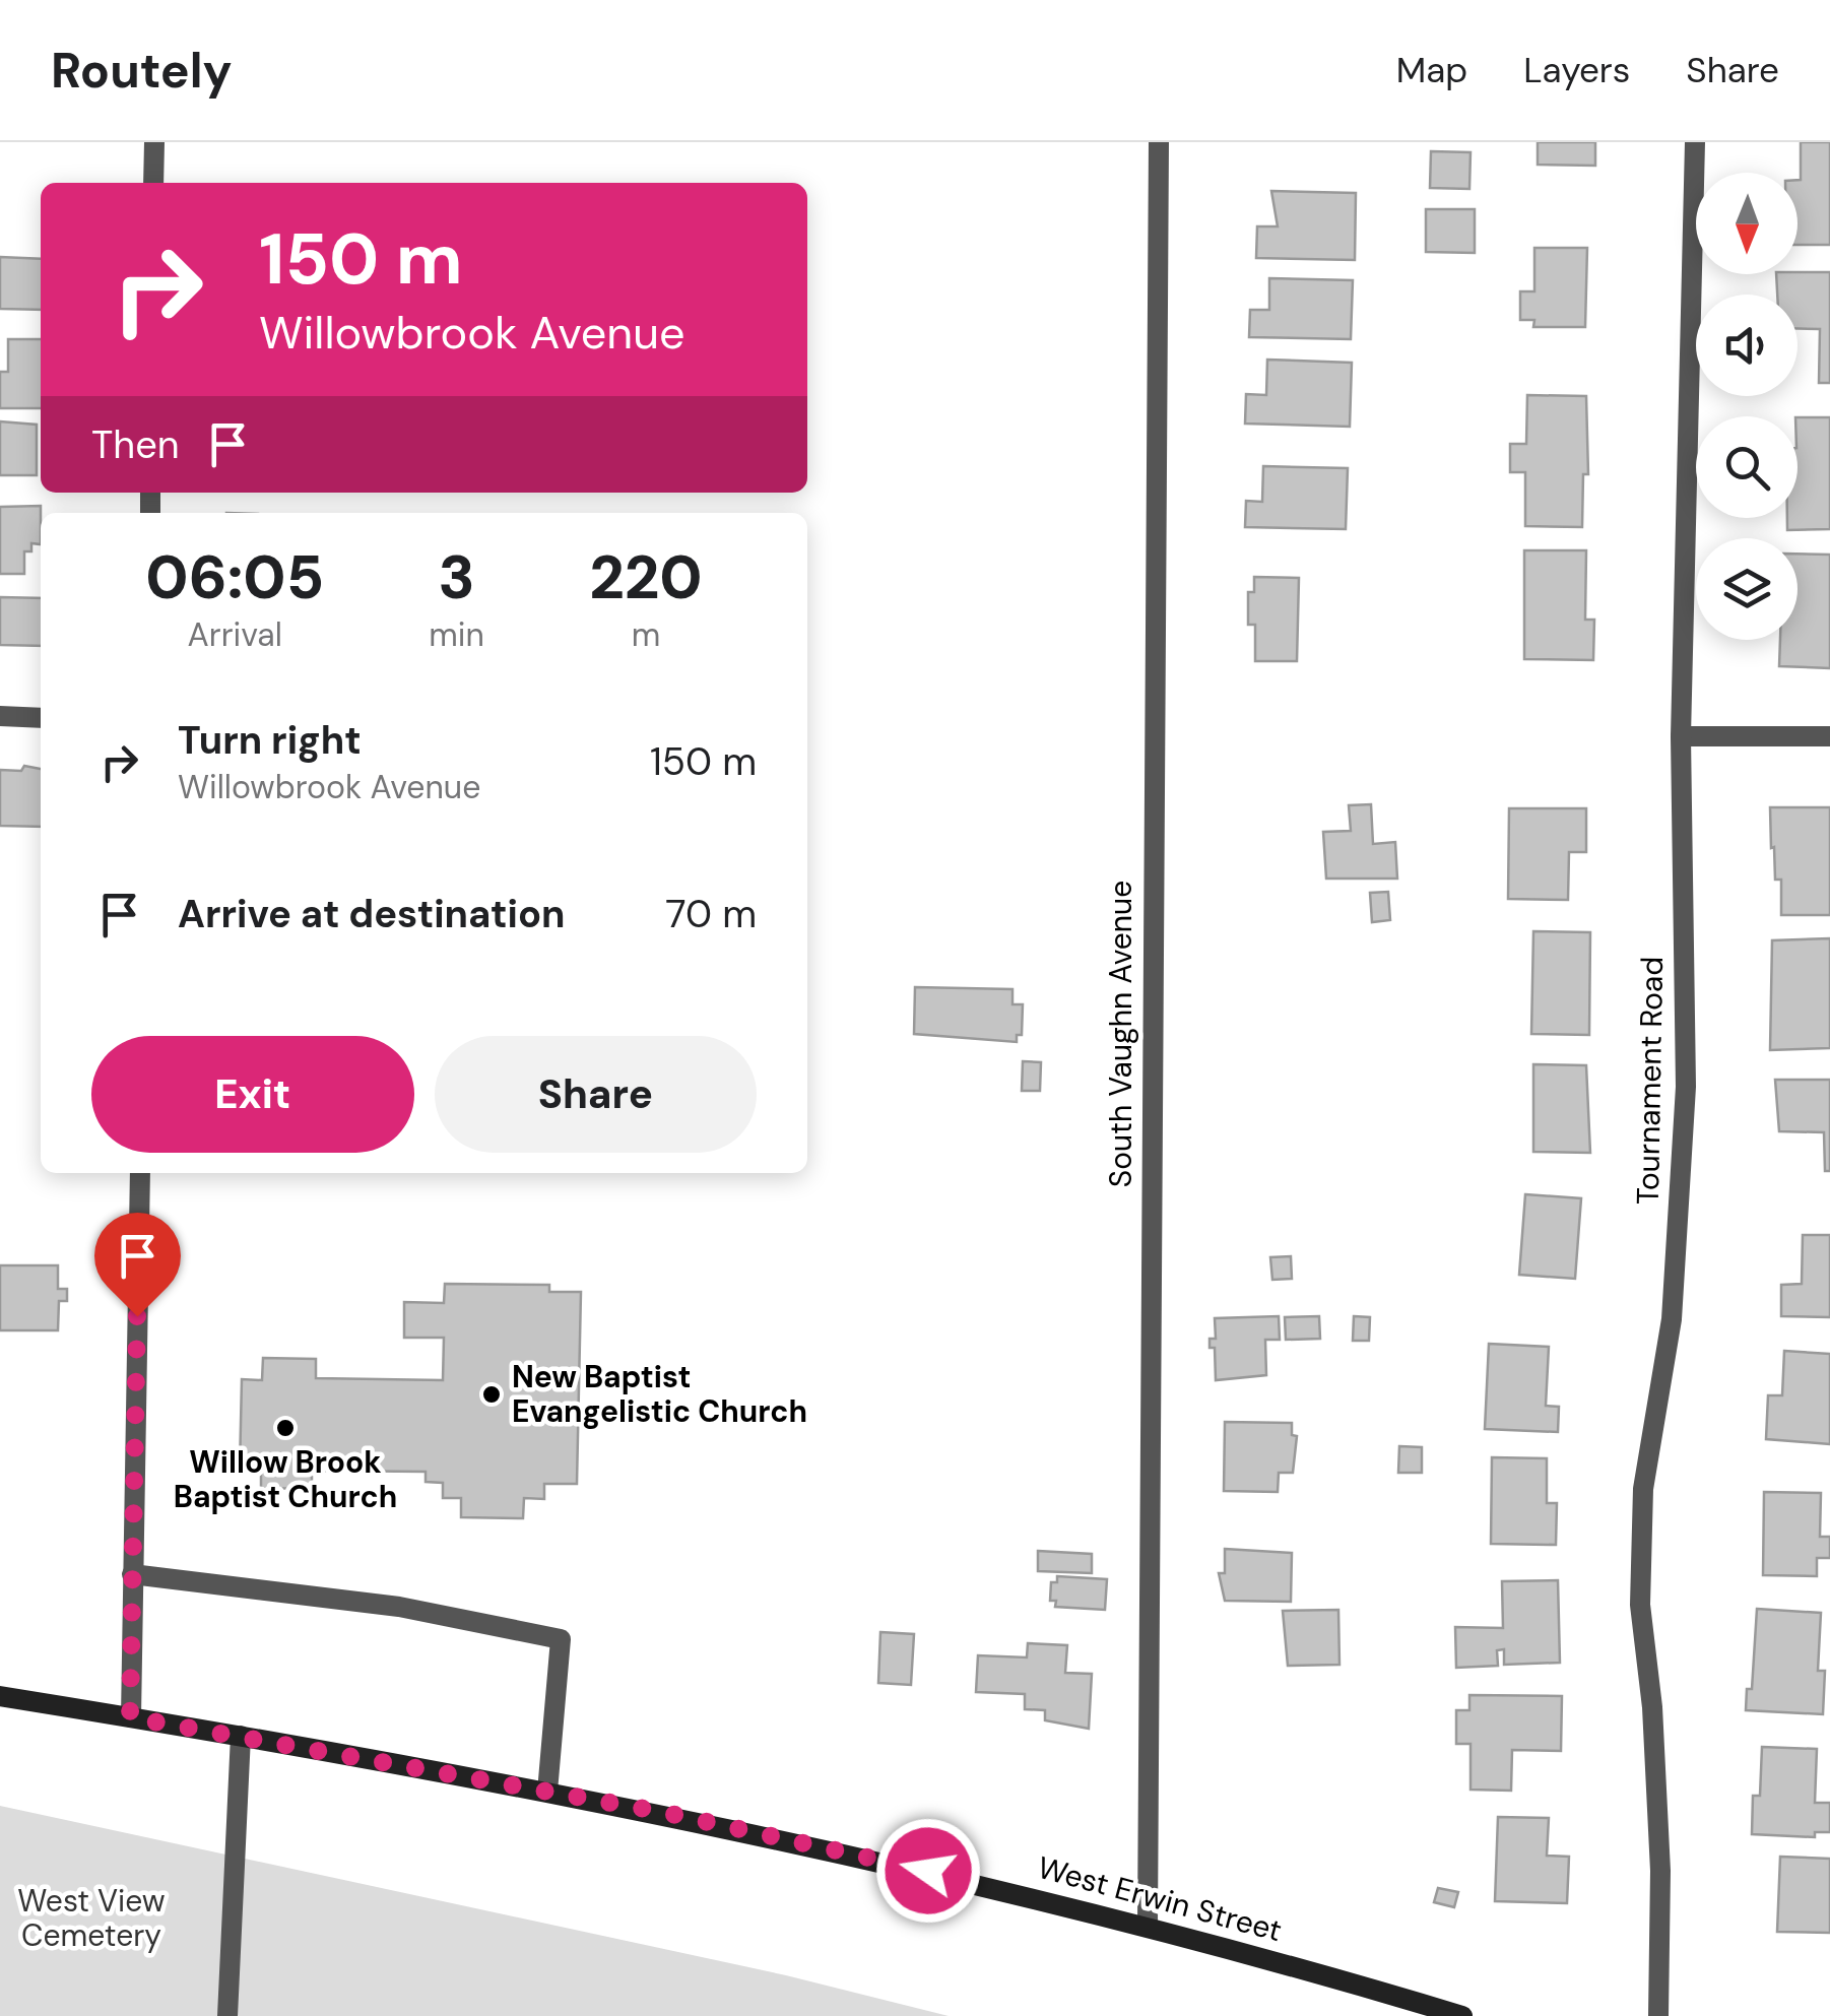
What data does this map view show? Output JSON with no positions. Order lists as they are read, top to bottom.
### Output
{
  "streets": {
    "main road": ["West Erwin Street"],
    "street": ["South Vaughn Avenue", "Tournament Road"]
  },
  "crossings": [
    ["South Vaughn Avenue", "West Erwin Street"]
  ],
  "parks": ["West View Cemetery"],
  "places": ["New Baptist Evangelistic Church", "Willow Brook Baptist Church"],
  "north": "bottom",
  "page": {
    "header": "Routely",
    "nav": ["Map", "Layers", "Share"],
    "turn": ["150 m", "Willowbrook Avenue"],
    "then": "Then",
    "eta": [
      "06:05",
      "Arrival",
      "3",
      "min",
      "220",
      "m"
    ],
    "list": [
      {
        "name": "Turn right",
        "note": "Willowbrook Avenue",
        "value": "150 m"
      },
      {
        "name": "Arrive at destination",
        "value": "70 m"
      }
    ],
    "buttons": ["Exit", "Share"]
  }
}
